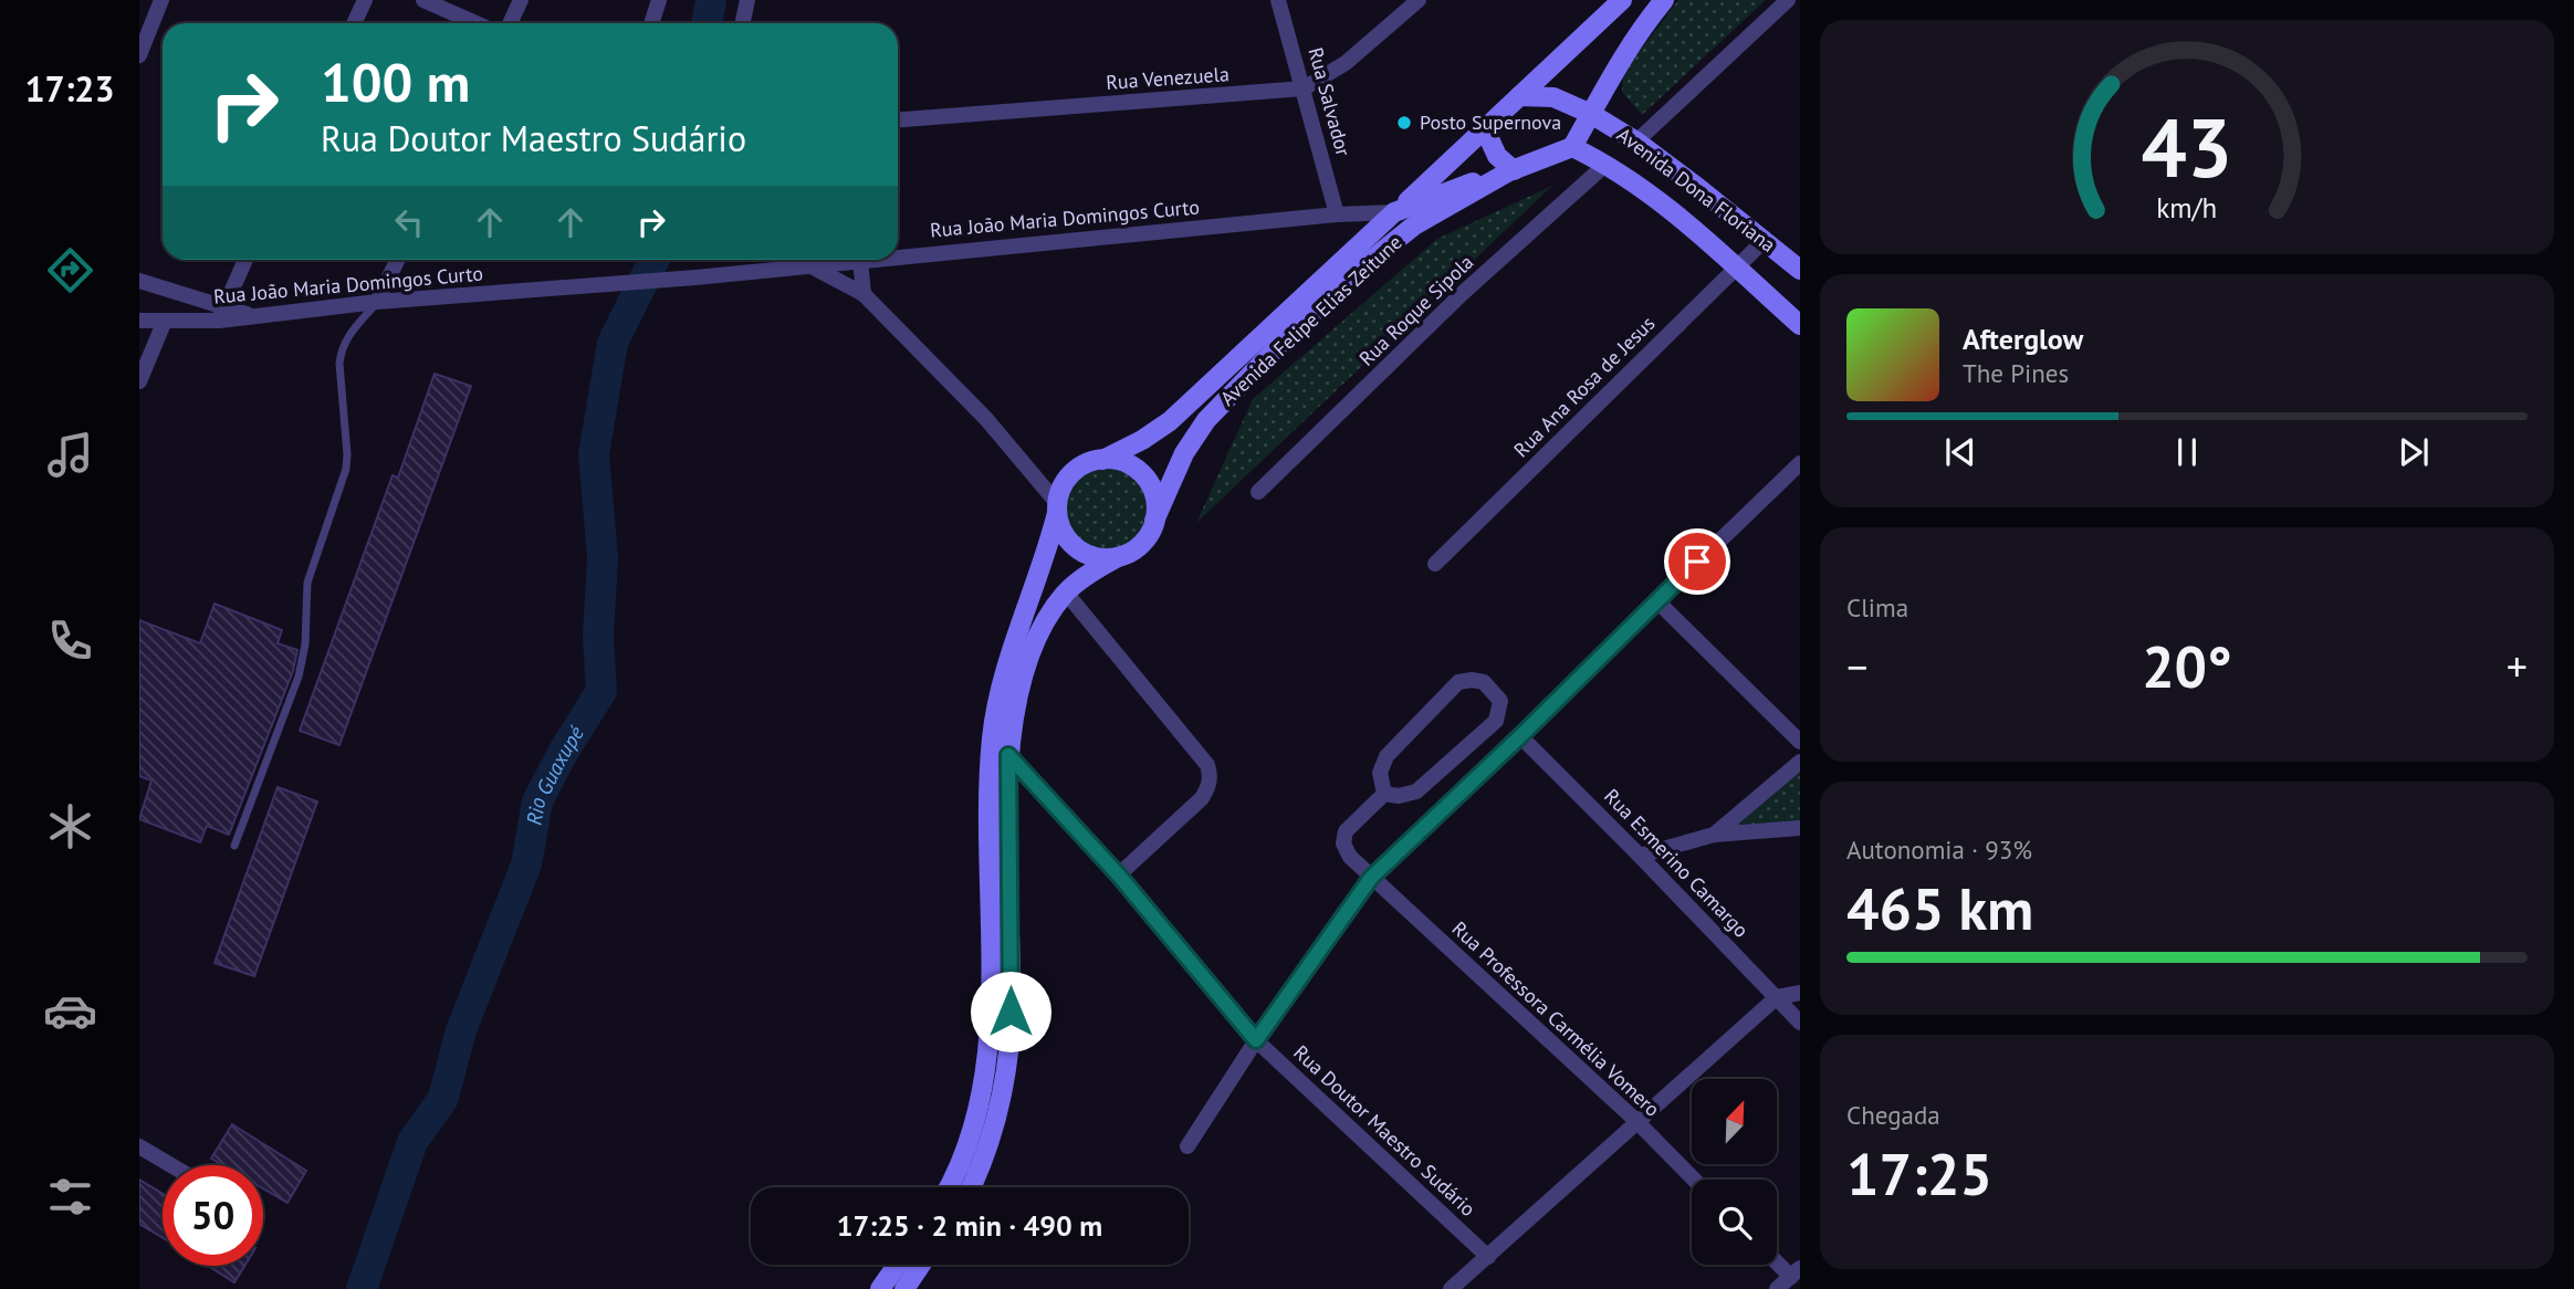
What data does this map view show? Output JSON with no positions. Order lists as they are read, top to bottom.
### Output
{
  "streets": {
    "main road": ["Avenida Dona Floriana", "Avenida Felipe Elias Zeitune"],
    "street": [
      "Rua Venezuela",
      "Rua Salvador",
      "Rua João Maria Domingos Curto",
      "Rua Roque Sipola",
      "Rua Ana Rosa de Jesus",
      "Rua Esmerino Camargo",
      "Rua Professora Carmélia Vomero",
      "Rua Doutor Maestro Sudário"
    ]
  },
  "crossings": [
    ["Rua Venezuela", "Rua Salvador"],
    ["Rua Salvador", "Rua João Maria Domingos Curto"],
    ["Avenida Dona Floriana", "Rua Roque Sipola"],
    ["Avenida Dona Floriana", "Avenida Felipe Elias Zeitune"],
    ["Avenida Dona Floriana", "Rua Ana Rosa de Jesus"],
    ["Rua João Maria Domingos Curto", "Avenida Felipe Elias Zeitune"]
  ],
  "water": ["Rio Guaxupé"],
  "places": ["Posto Supernova"],
  "north": "top right",
  "page": {
    "tabs": "17:23",
    "turn": ["100 m", "Rua Doutor Maestro Sudário"],
    "song": ["Afterglow", "The Pines"],
    "tile": [
      "Clima",
      ["Autonomia · 93%", "465 km"],
      ["Chegada", "17:25"]
    ],
    "heat": ["−", "20°", "+"],
    "limit": "50",
    "trip": "17:25 · 2 min · 490 m",
    "gauge": ["43", "km/h"]
  }
}
